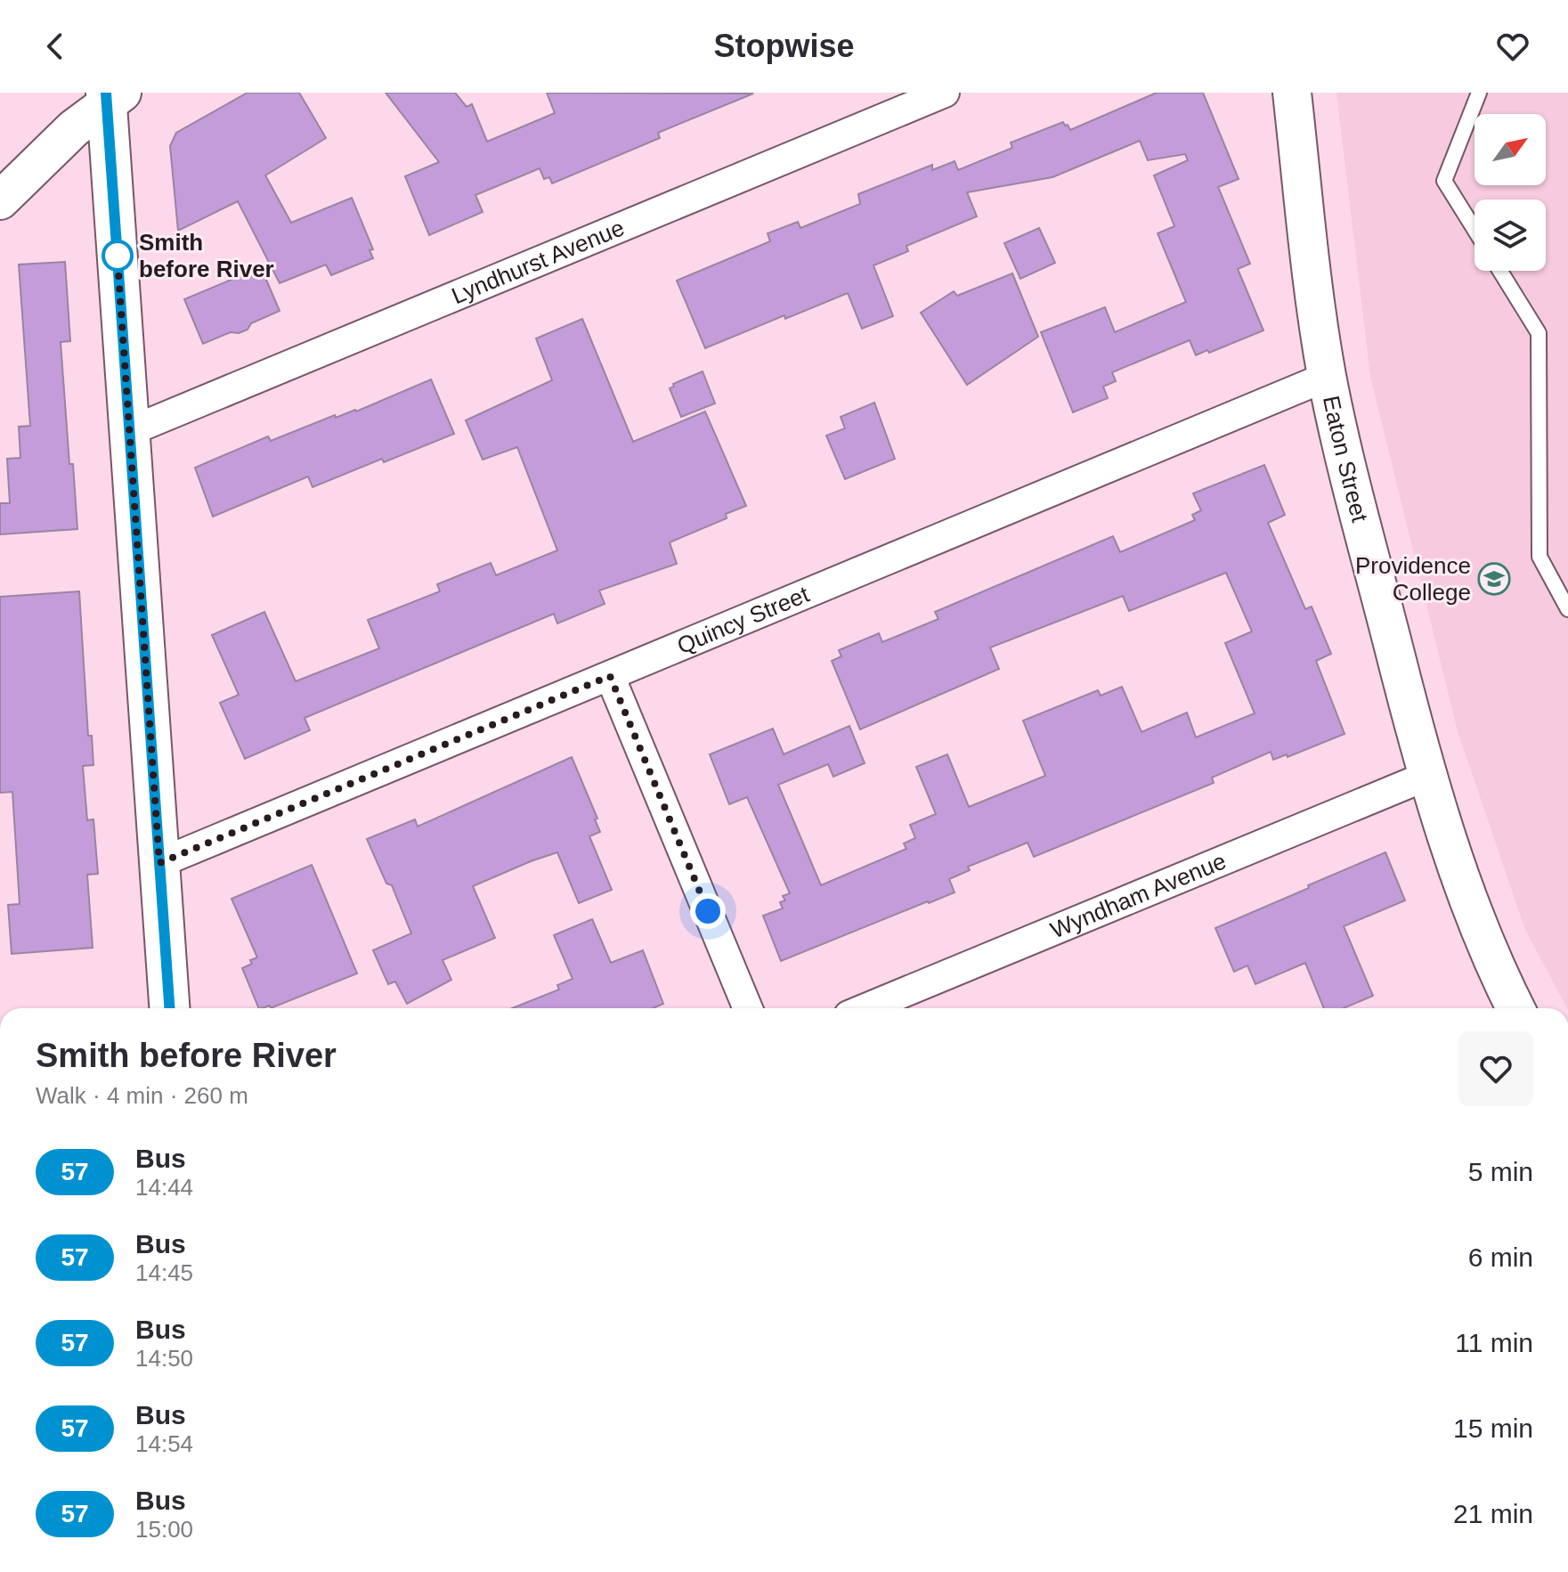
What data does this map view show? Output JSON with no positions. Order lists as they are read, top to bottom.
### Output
{
  "streets": {
    "street": [
      "Lyndhurst Avenue",
      "Eaton Street",
      "Quincy Street",
      "Wyndham Avenue"
    ]
  },
  "crossings": [
    ["Eaton Street", "Quincy Street"],
    ["Eaton Street", "Wyndham Avenue"]
  ],
  "places": {
    "other": ["Smith before River"],
    "school or university": ["Providence College"]
  },
  "lines": ["bus line 57"],
  "north": "top right",
  "page": {
    "header": "Stopwise",
    "heading": ["Smith before River", "Walk · 4 min · 260 m"],
    "list": [
      {
        "mark": "57",
        "name": "Bus",
        "note": "14:44",
        "value": "5 min"
      },
      {
        "mark": "57",
        "name": "Bus",
        "note": "14:45",
        "value": "6 min"
      },
      {
        "mark": "57",
        "name": "Bus",
        "note": "14:50",
        "value": "11 min"
      },
      {
        "mark": "57",
        "name": "Bus",
        "note": "14:54",
        "value": "15 min"
      },
      {
        "mark": "57",
        "name": "Bus",
        "note": "15:00",
        "value": "21 min"
      }
    ]
  }
}
